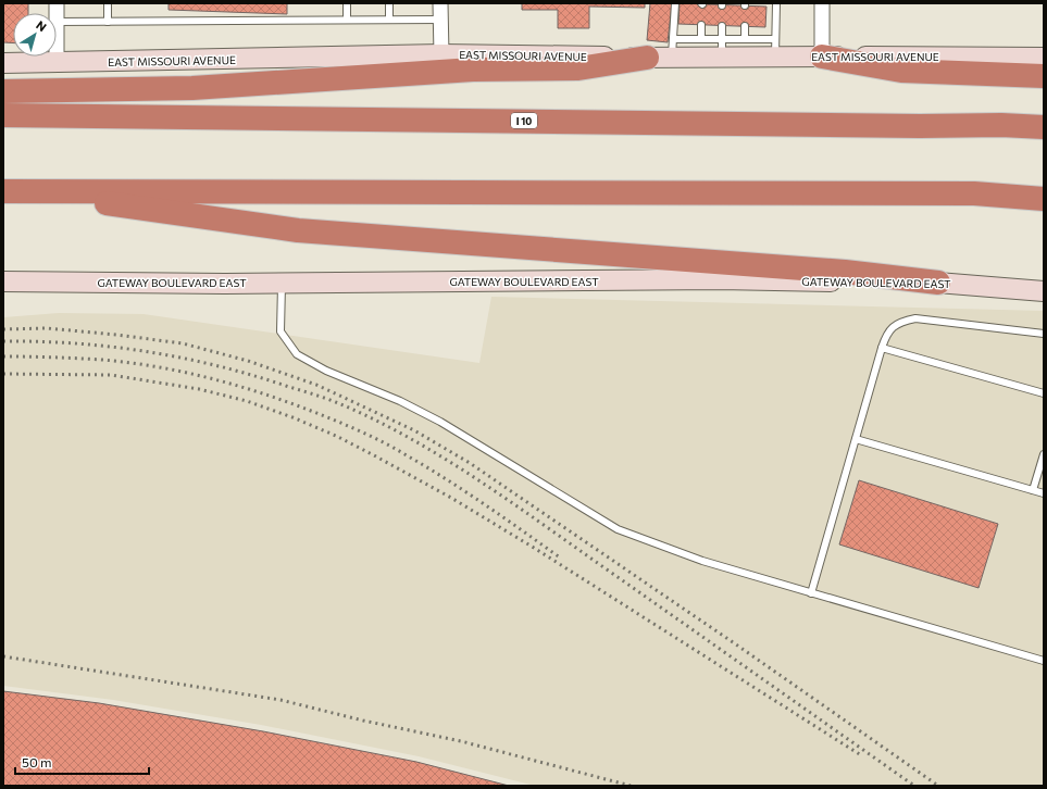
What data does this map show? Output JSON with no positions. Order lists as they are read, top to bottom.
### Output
{
  "streets": {
    "highway": ["I 10"],
    "main road": ["EAST MISSOURI AVENUE", "GATEWAY BOULEVARD EAST"]
  },
  "scale_bar": "50 m",
  "north": "top right"
}
